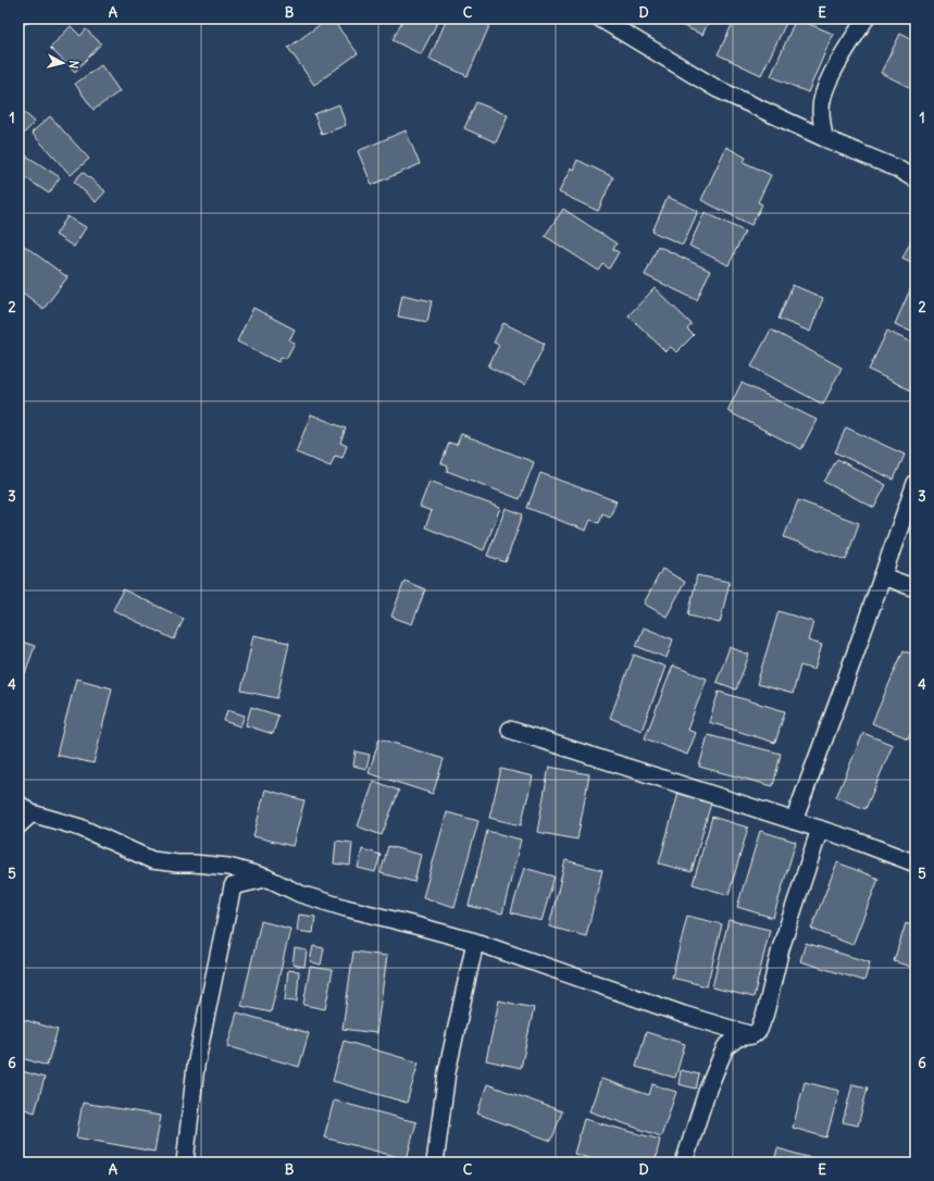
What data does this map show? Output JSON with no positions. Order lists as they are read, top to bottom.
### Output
{
  "north": "right",
  "grid": {
    "columns": [
      "A",
      "B",
      "C",
      "D",
      "E"
    ],
    "rows": [
      "1",
      "2",
      "3",
      "4",
      "5",
      "6"
    ]
  }
}
